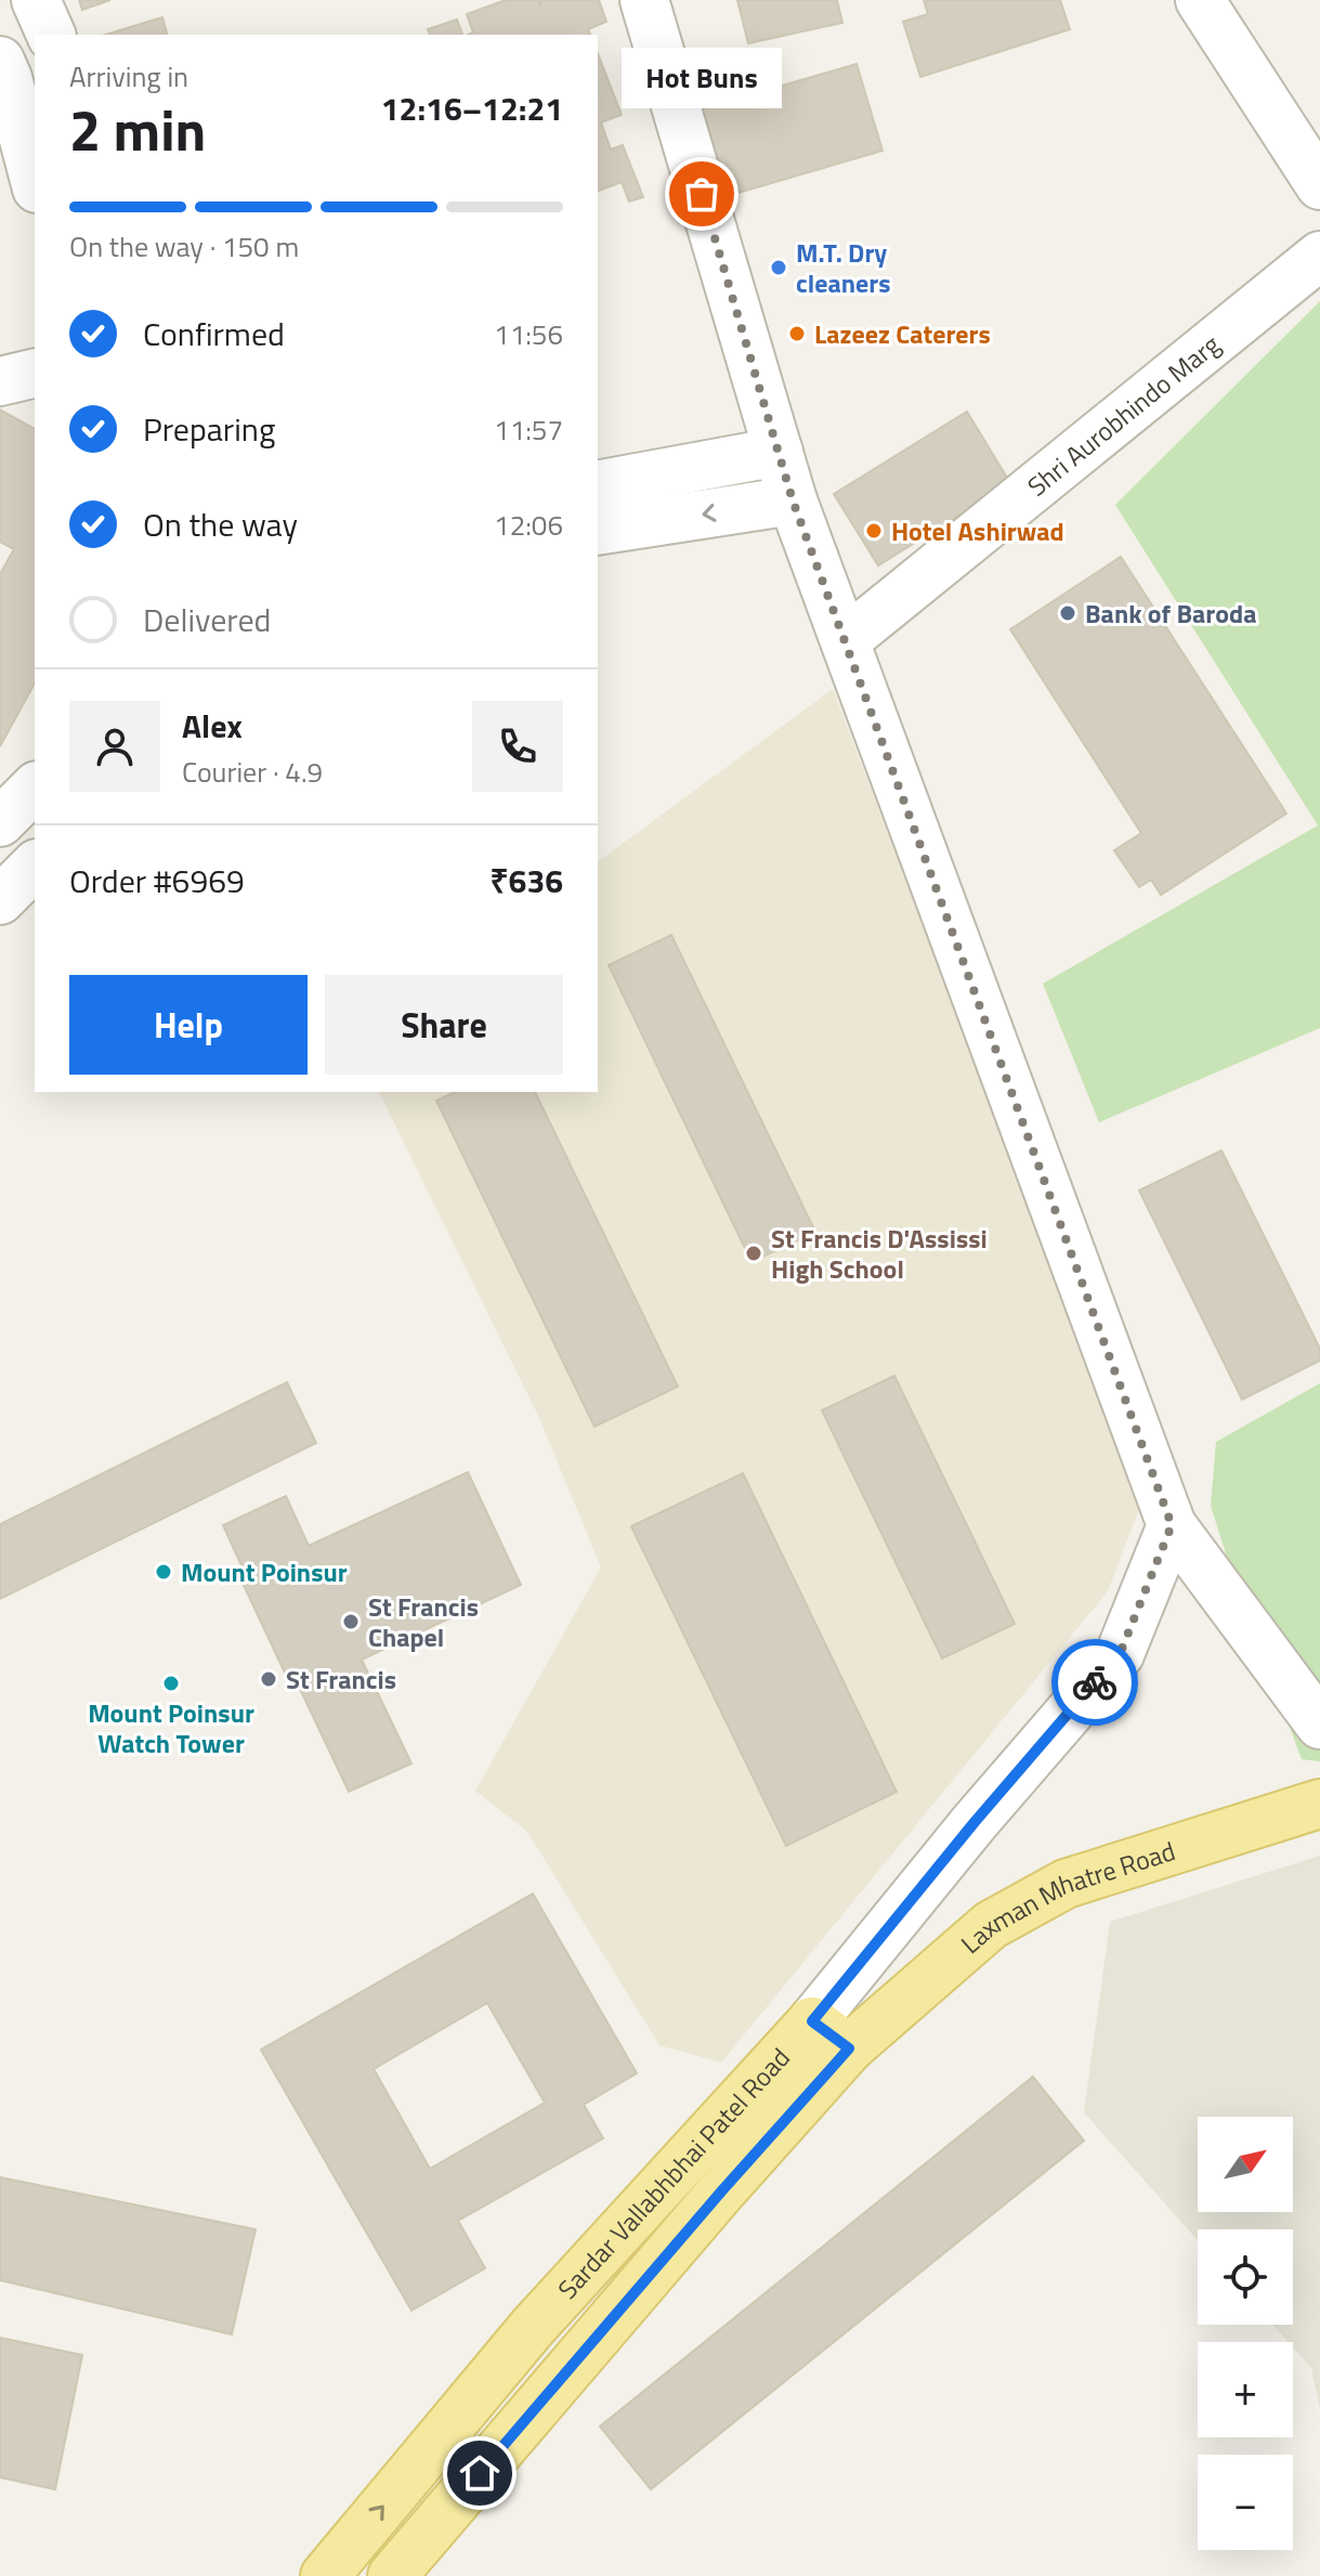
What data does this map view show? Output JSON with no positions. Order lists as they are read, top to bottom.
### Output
{
  "streets": {
    "main road": ["Laxman Mhatre Road", "Sardar Vallabhbhai Patel Road"],
    "street": ["Shri Aurobhindo Marg"]
  },
  "crossings": [
    ["Laxman Mhatre Road", "Sardar Vallabhbhai Patel Road"]
  ],
  "places": [
    "Hot Buns",
    "M.T. Dry cleaners",
    "Lazeez Caterers",
    "Hotel Ashirwad",
    "Bank of Baroda",
    "St Francis D'Assissi High School",
    "Mount Poinsur",
    "St Francis Chapel",
    "St Francis",
    "Mount Poinsur Watch Tower"
  ],
  "north": "top right",
  "page": {
    "heading": ["2 min", "Arriving in", "12:16–12:21"],
    "panel": [
      "Alex",
      "Courier · 4.9",
      "Order #6969",
      "₹636"
    ],
    "bubble": "Hot Buns",
    "bar": "On the way · 150 m",
    "list": [
      ["Confirmed", "11:56"],
      ["Preparing", "11:57"],
      ["On the way", "12:06"],
      "Delivered"
    ],
    "buttons": ["Help", "Share"],
    "map_buttons": ["+", "−"]
  }
}
